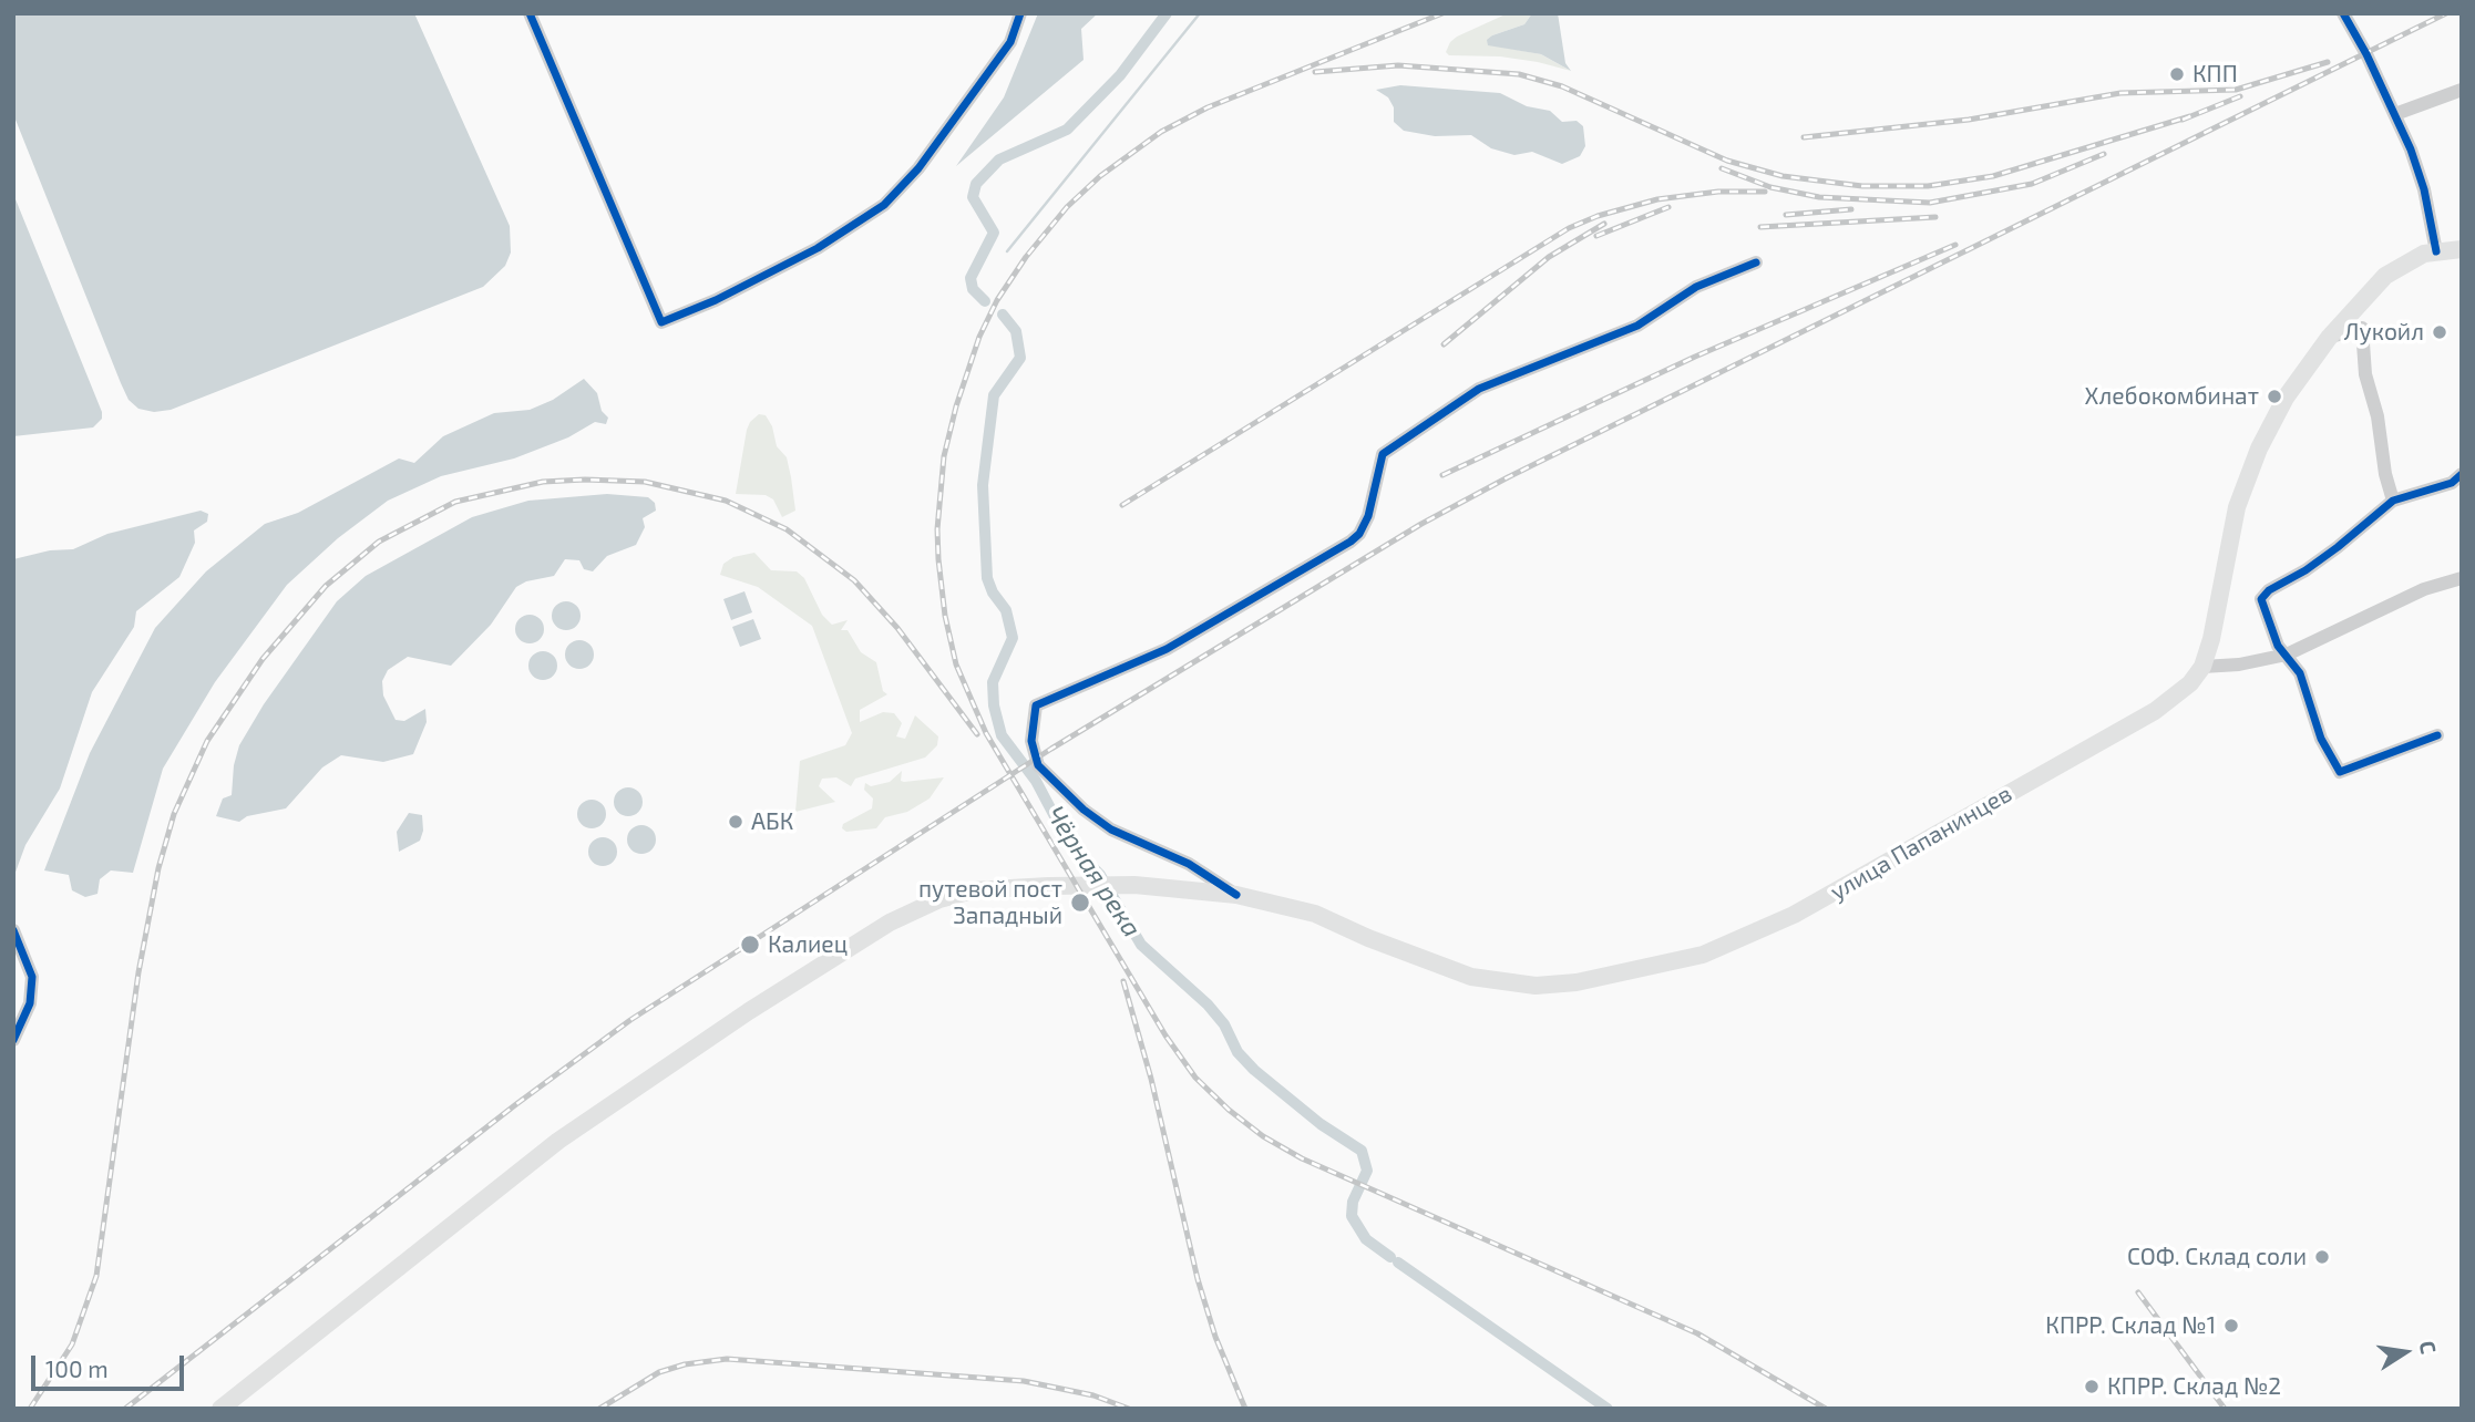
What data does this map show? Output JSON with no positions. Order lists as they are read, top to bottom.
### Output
{
  "streets": {
    "main road": ["улица Папанинцев"]
  },
  "water": ["Чёрная река"],
  "places": [
    "КПП",
    "Лукойл",
    "Хлебокомбинат",
    "АБК",
    "путевой пост Западный",
    "Калиец",
    "СОФ. Склад соли",
    "КПРР. Склад №1",
    "КПРР. Склад №2"
  ],
  "scale_bar": "100 m",
  "north": "right"
}
